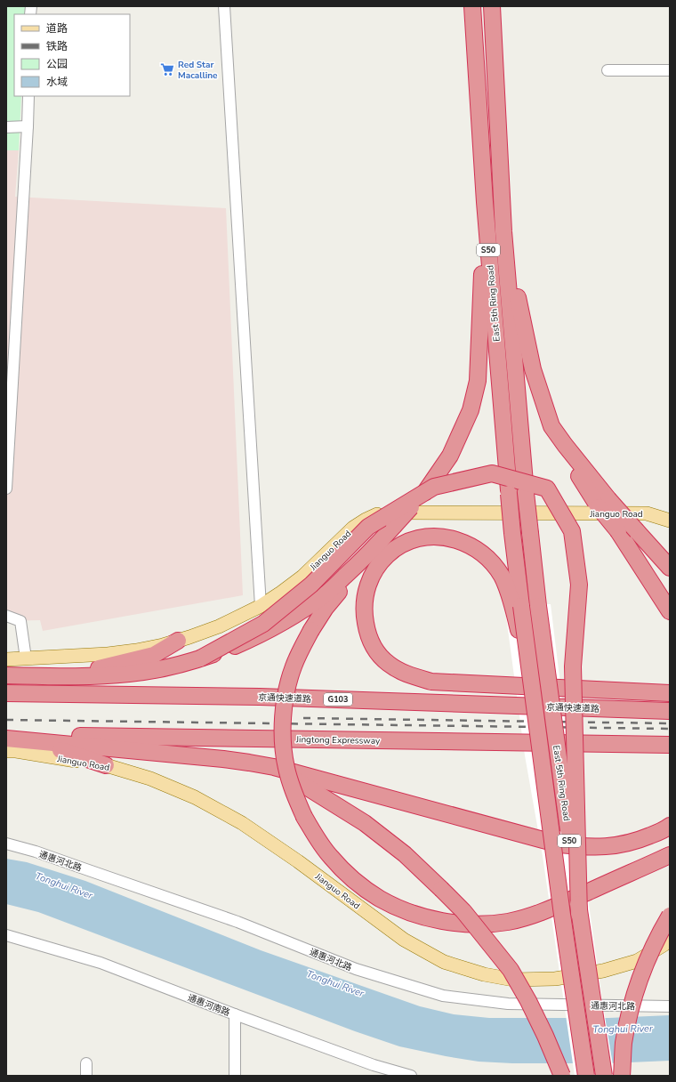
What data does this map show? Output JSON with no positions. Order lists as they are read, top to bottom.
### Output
{
  "streets": {
    "highway": [
      "S50",
      "East 5th Ring Road",
      "京通快速道路",
      "G103",
      "Jingtong Expressway"
    ],
    "main road": ["Jianguo Road"],
    "street": ["通惠河北路", "通惠河南路"]
  },
  "water": ["Tonghui River"],
  "places": {
    "supermarket": ["Red Star Macalline"]
  },
  "legend": [
    "道路",
    "铁路",
    "公园",
    "水域"
  ]
}
